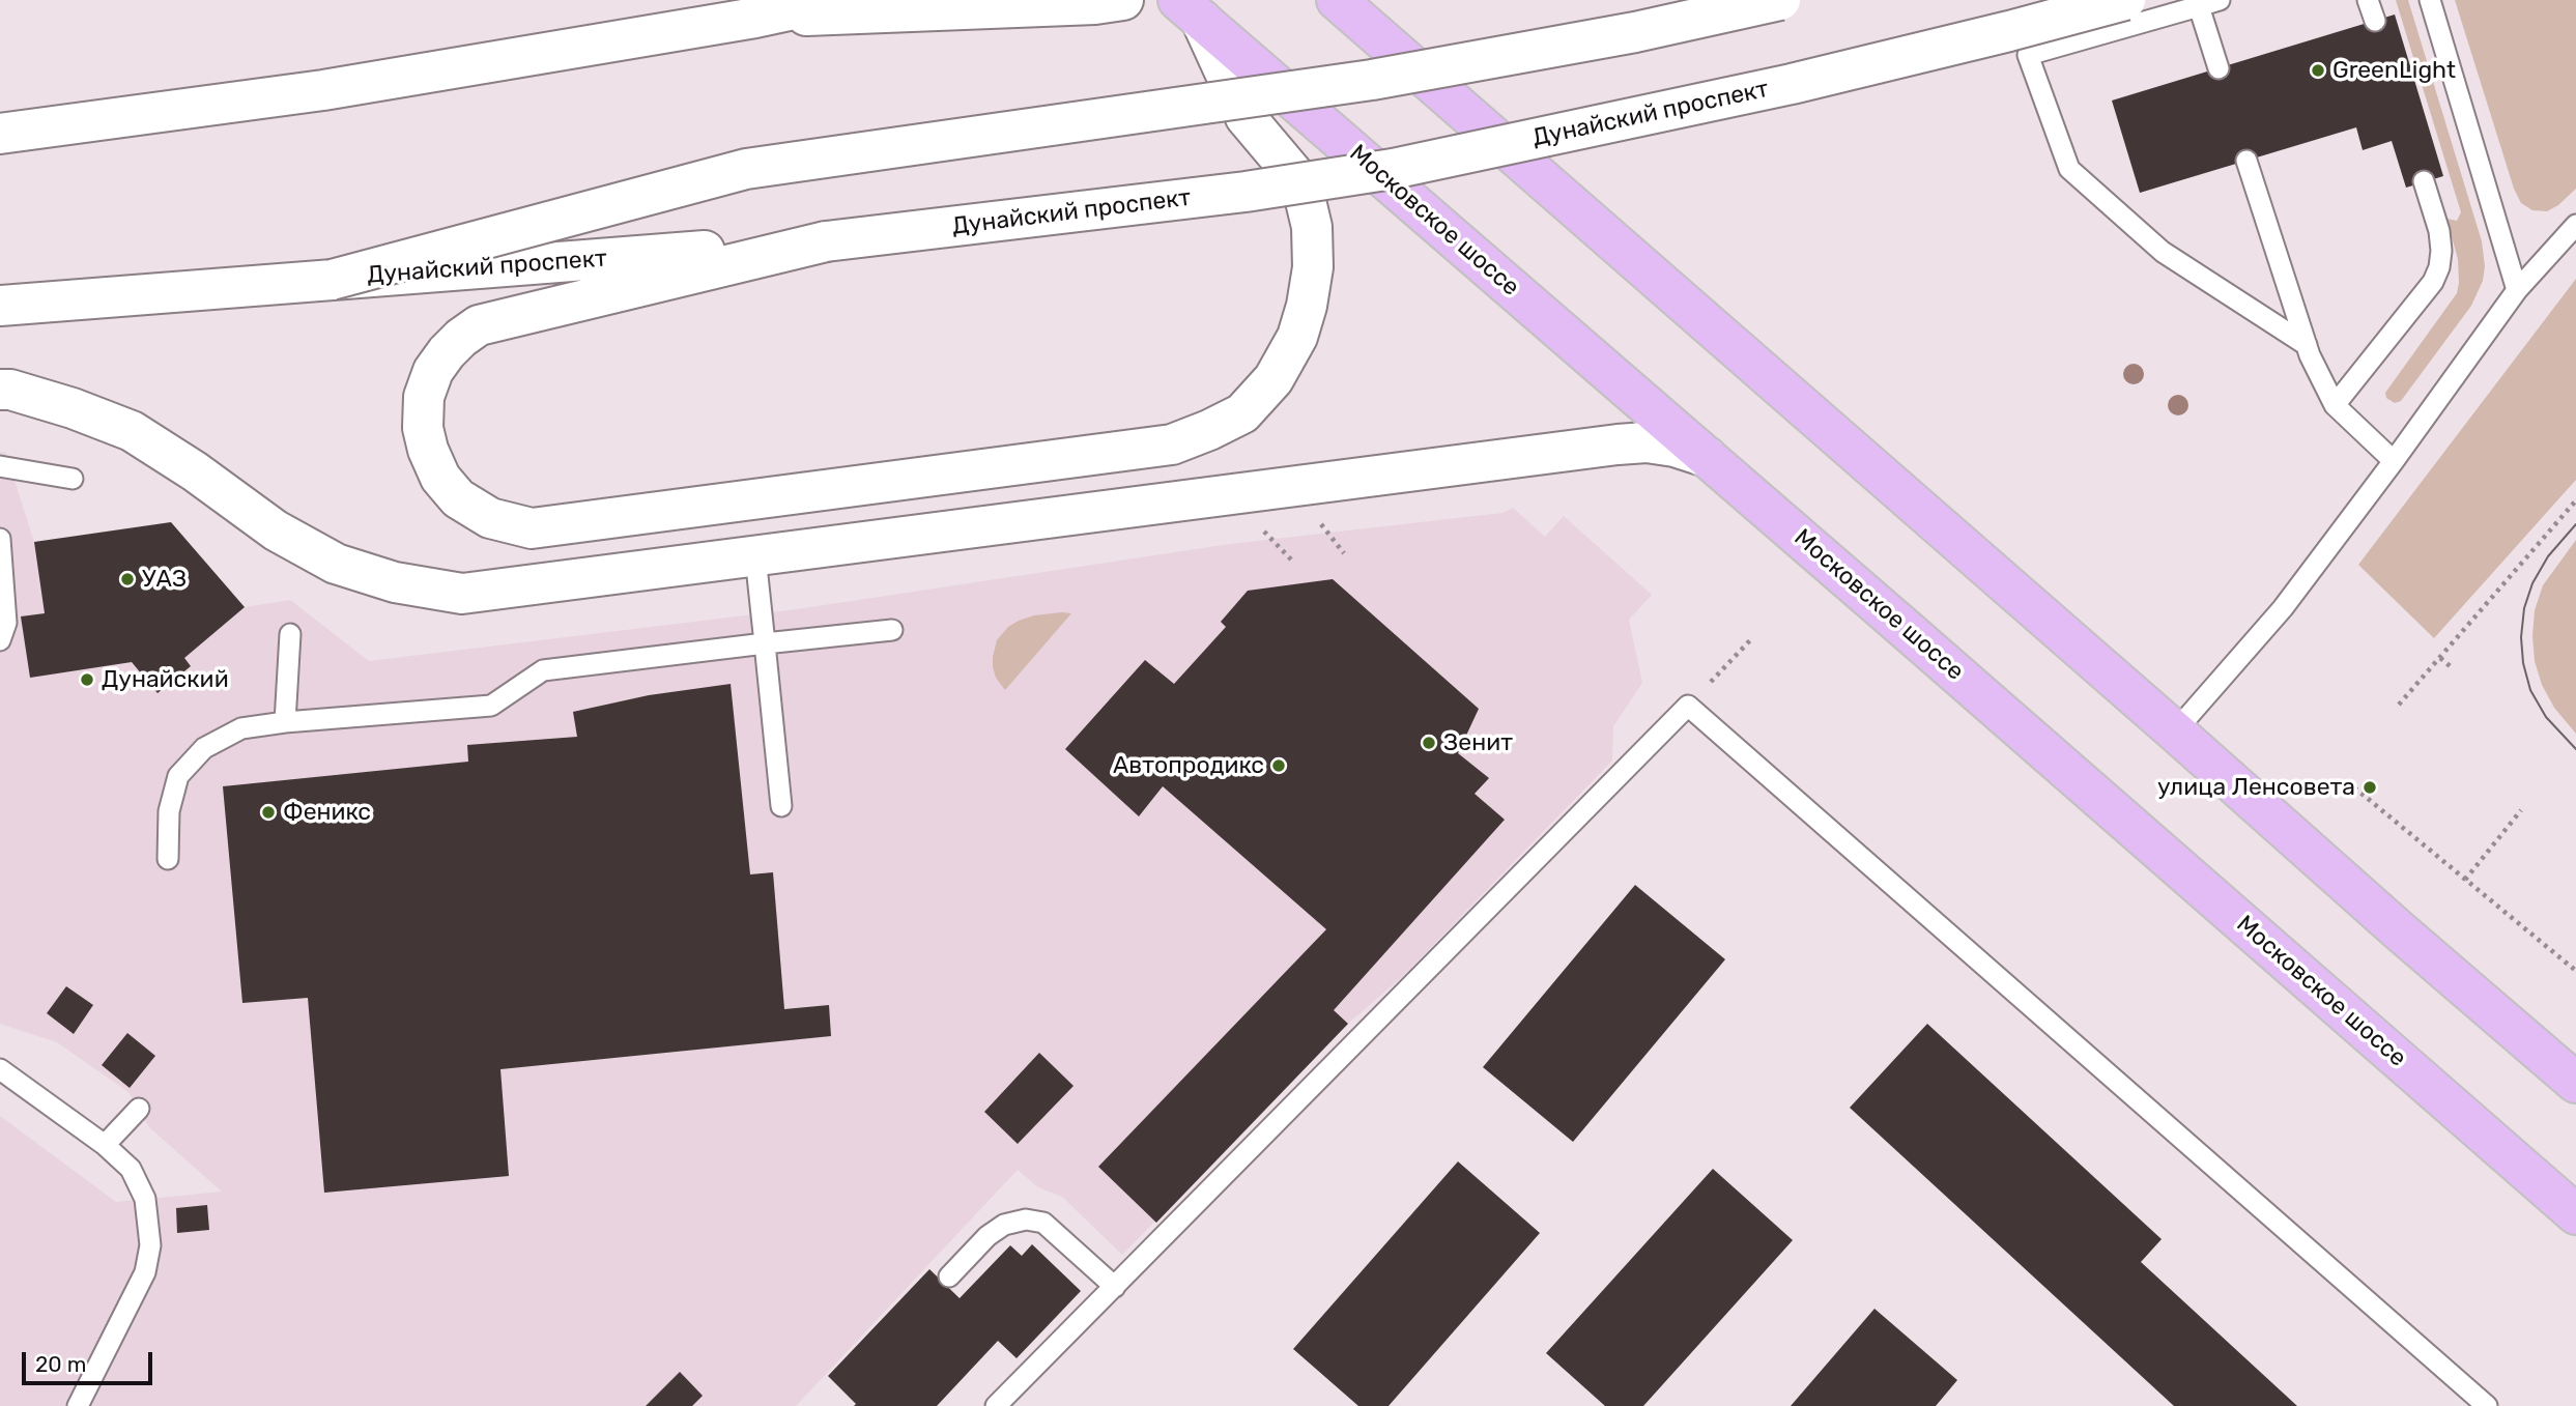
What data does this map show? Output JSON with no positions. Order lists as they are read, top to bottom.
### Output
{
  "streets": {
    "main road": ["Дунайский проспект", "Московское шоссе"]
  },
  "places": [
    "GreenLight",
    "УАЗ",
    "Дунайский",
    "Зенит",
    "Автопродикс",
    "улица Ленсовета",
    "Феникс"
  ],
  "scale_bar": "20 m"
}
